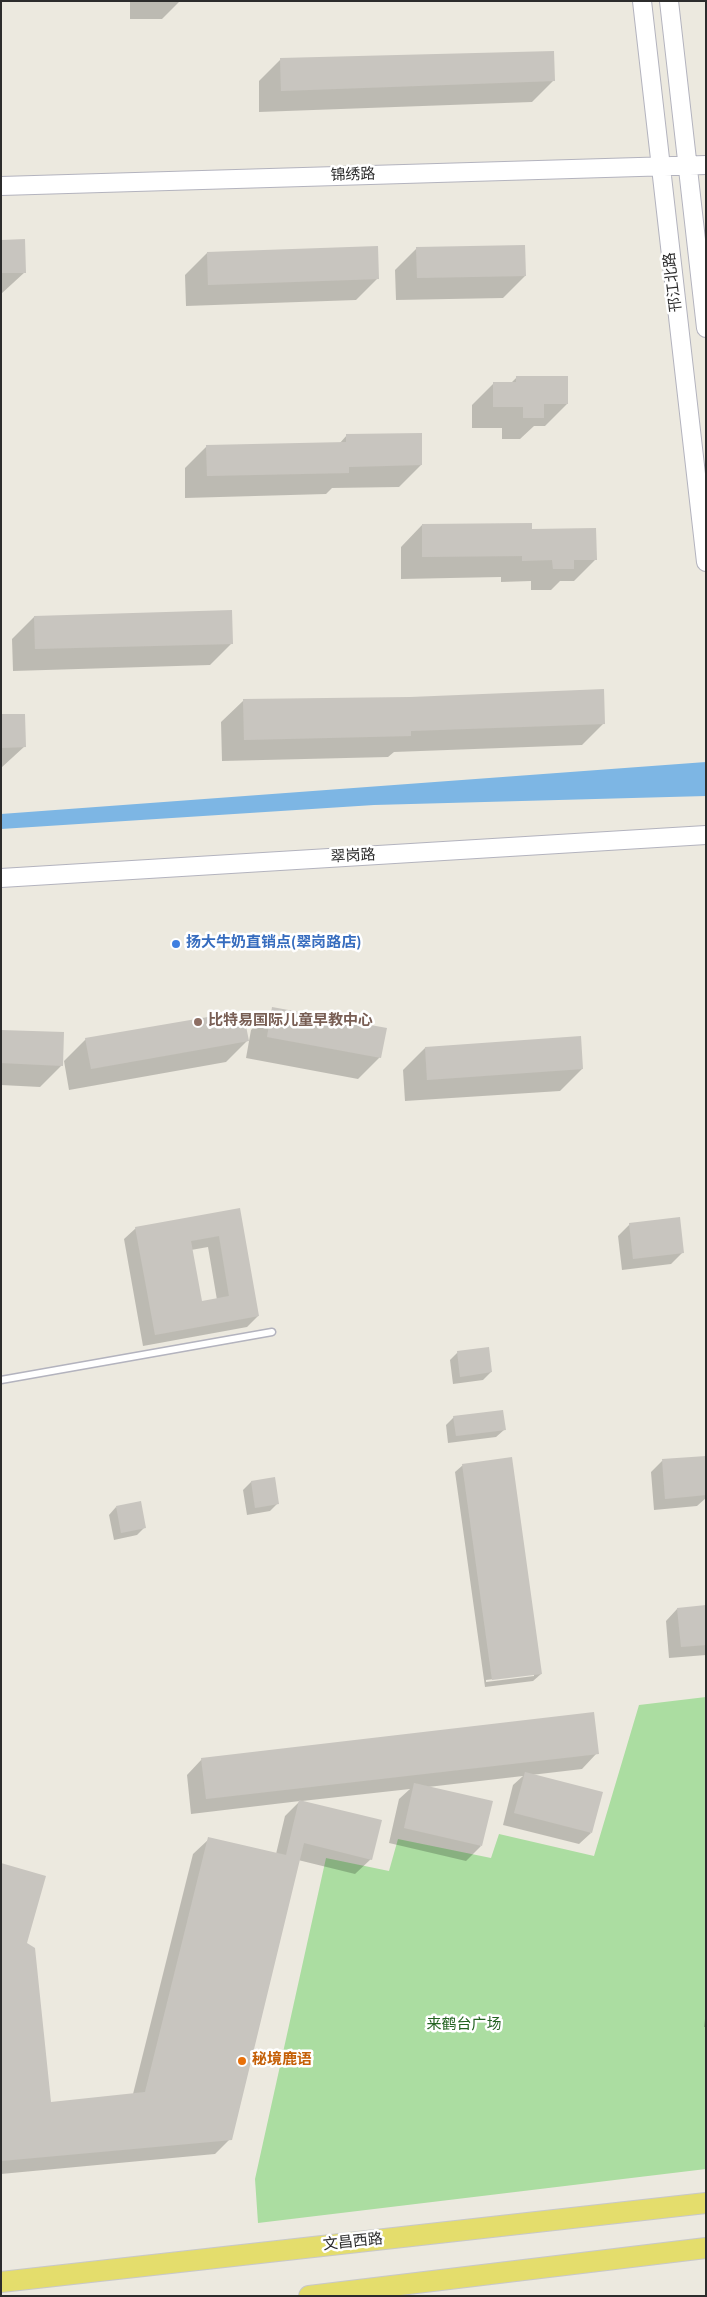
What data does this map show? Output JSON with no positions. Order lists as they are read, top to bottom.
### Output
{
  "streets": {
    "main road": ["文昌西路"],
    "street": ["锦绣路", "邗江北路", "翠岗路"]
  },
  "crossings": [
    ["锦绣路", "邗江北路"]
  ],
  "parks": ["来鹤台广场"],
  "places": ["扬大牛奶直销点(翠岗路店)", "比特易国际儿童早教中心", "秘境鹿语"]
}
